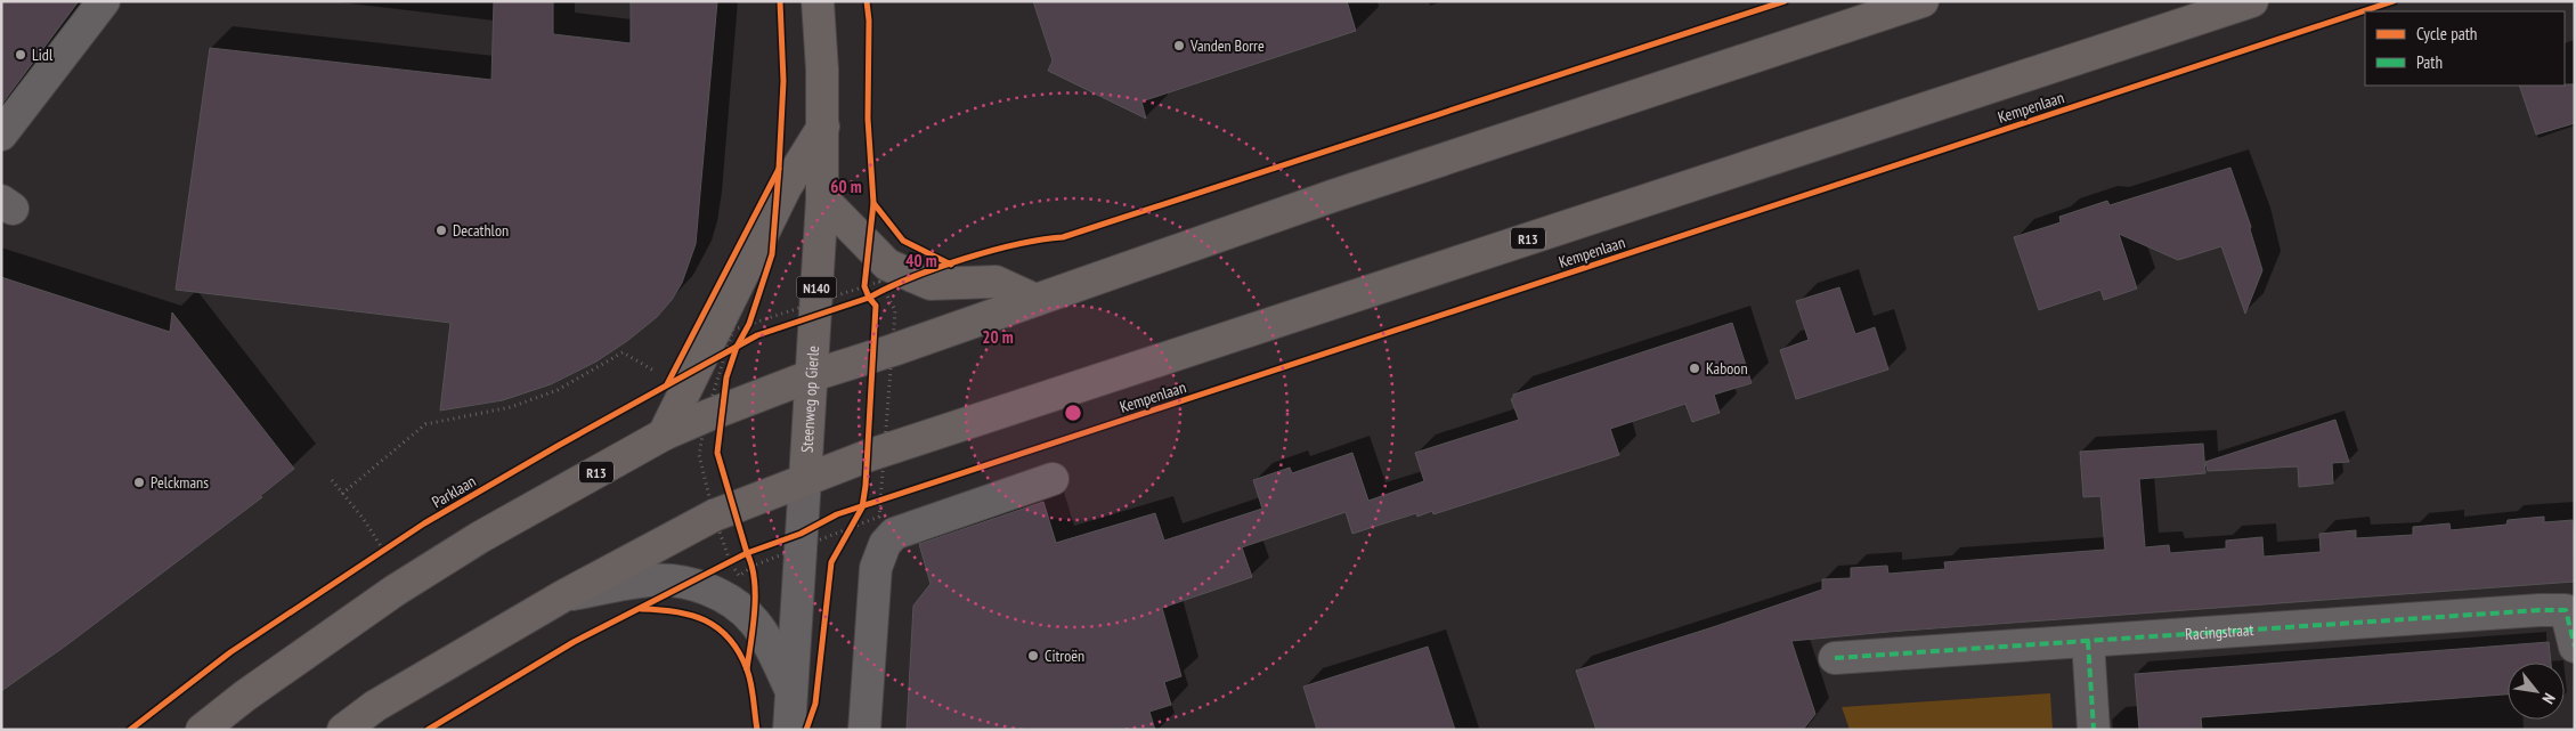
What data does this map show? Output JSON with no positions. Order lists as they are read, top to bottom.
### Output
{
  "streets": {
    "main road": [
      "Kempenlaan",
      "R13",
      "N140",
      "Steenweg op Gierle"
    ],
    "street": ["Racingstraat"],
    "cycle path": ["Parklaan"]
  },
  "crossings": [
    ["Kempenlaan", "R13"],
    ["Kempenlaan", "Steenweg op Gierle"],
    ["R13", "Steenweg op Gierle"]
  ],
  "places": [
    "Vanden Borre",
    "Lidl",
    "Decathlon",
    "Kaboon",
    "Pelckmans",
    "Citroën"
  ],
  "legend": ["Cycle path", "Path"],
  "north": "bottom right",
  "rings": ["60 m", "40 m", "20 m"]
}
